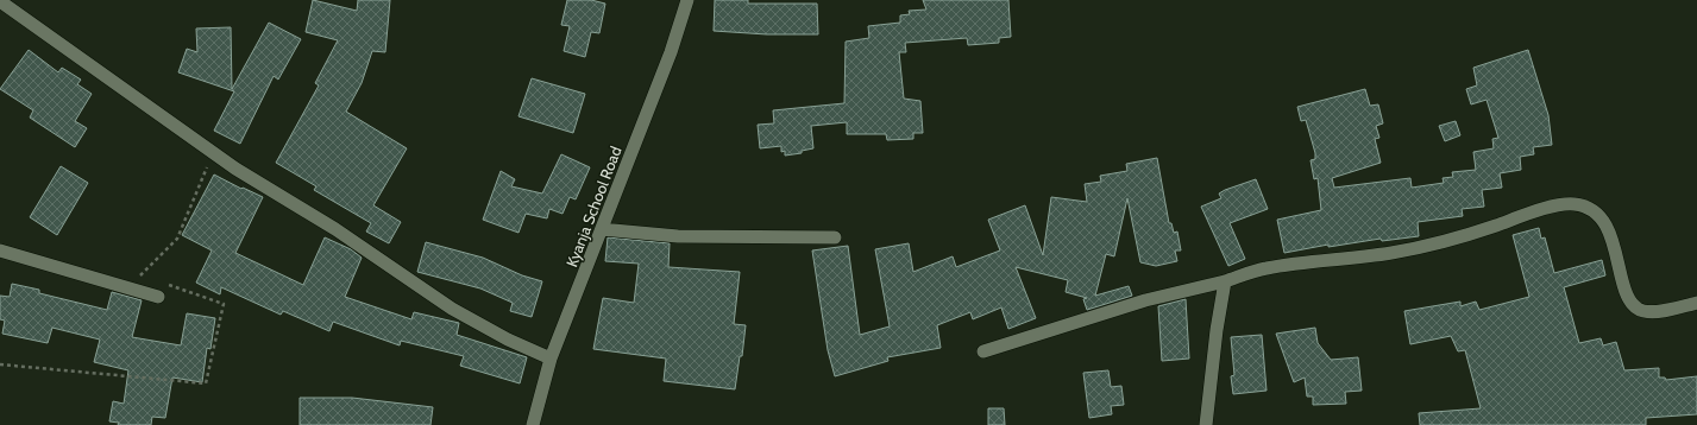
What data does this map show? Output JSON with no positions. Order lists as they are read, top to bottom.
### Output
{
  "streets": {
    "street": ["Kyanja School Road"]
  }
}
